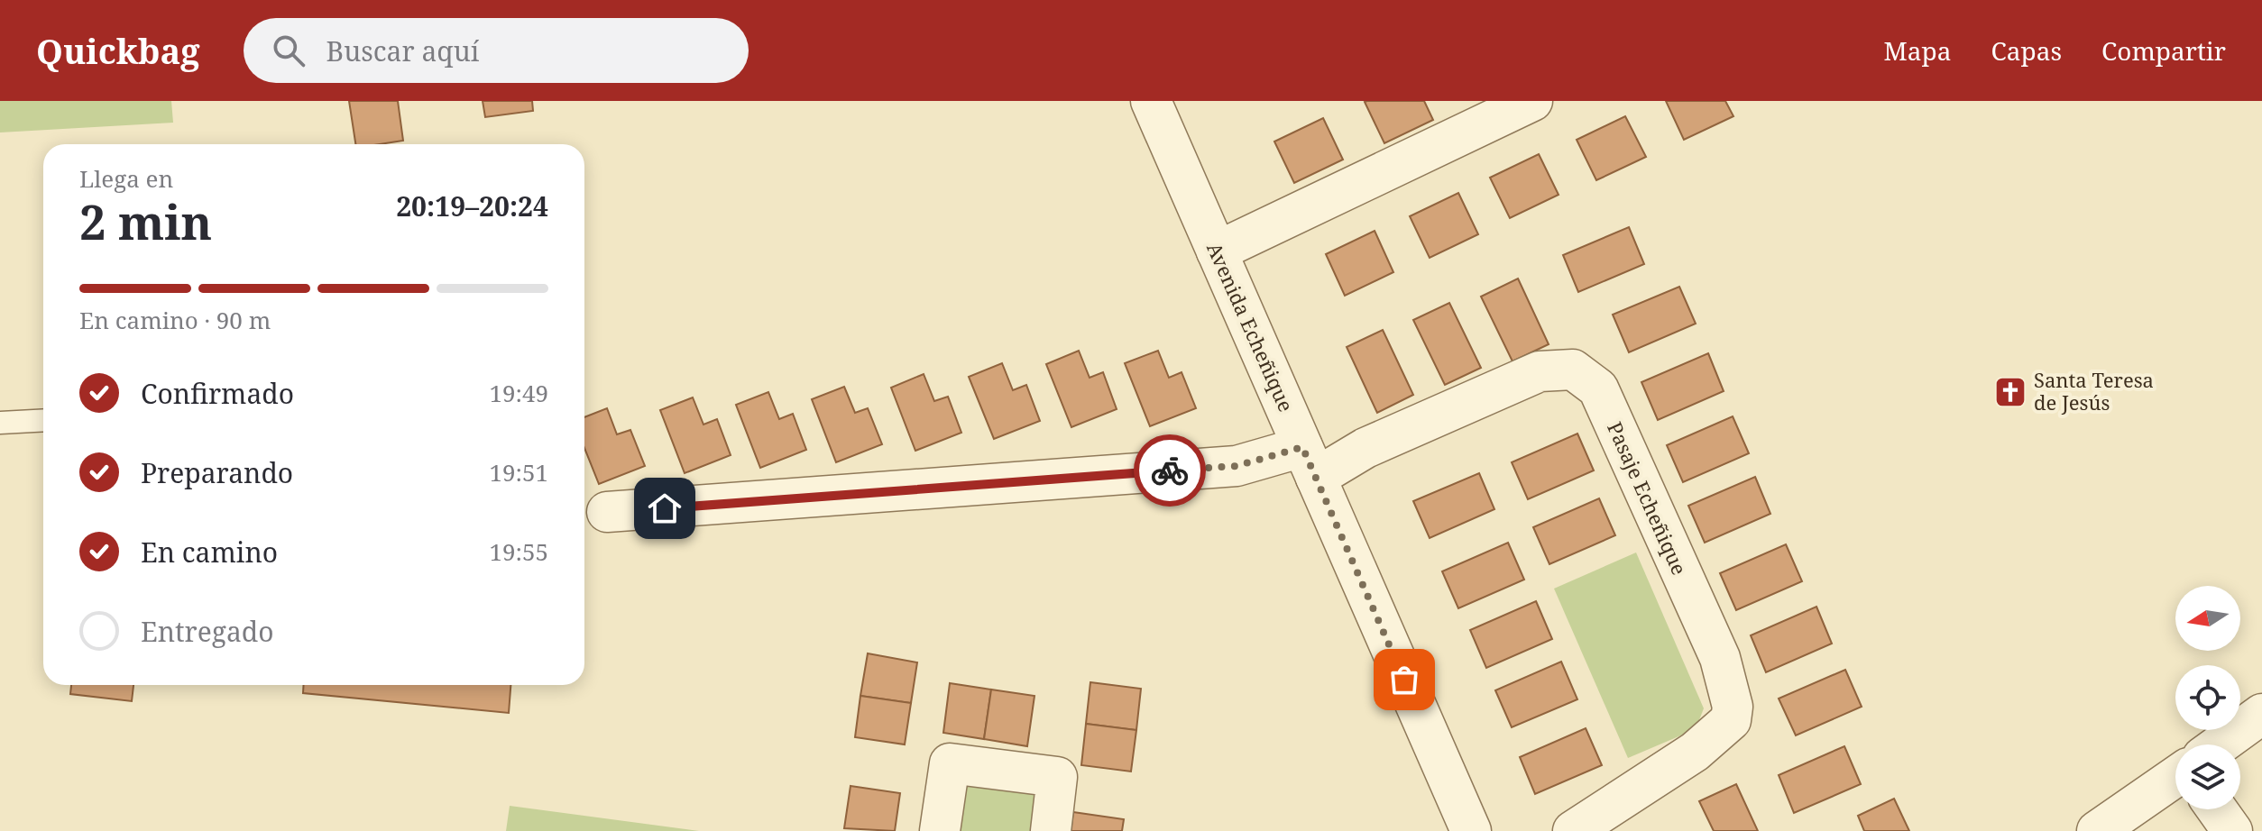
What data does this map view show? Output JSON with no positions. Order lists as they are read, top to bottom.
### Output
{
  "streets": {
    "street": ["Avenida Echeñique", "Pasaje Echeñique"]
  },
  "crossings": [
    ["Avenida Echeñique", "Pasaje Echeñique"]
  ],
  "places": {
    "church": ["Santa Teresa de Jesús"]
  },
  "north": "left",
  "page": {
    "header": "Quickbag",
    "search": "Buscar aquí",
    "nav": ["Mapa", "Capas", "Compartir"],
    "heading": ["2 min", "Llega en", "20:19–20:24"],
    "bar": "En camino · 90 m",
    "list": [
      ["Confirmado", "19:49"],
      ["Preparando", "19:51"],
      ["En camino", "19:55"],
      "Entregado"
    ]
  }
}
